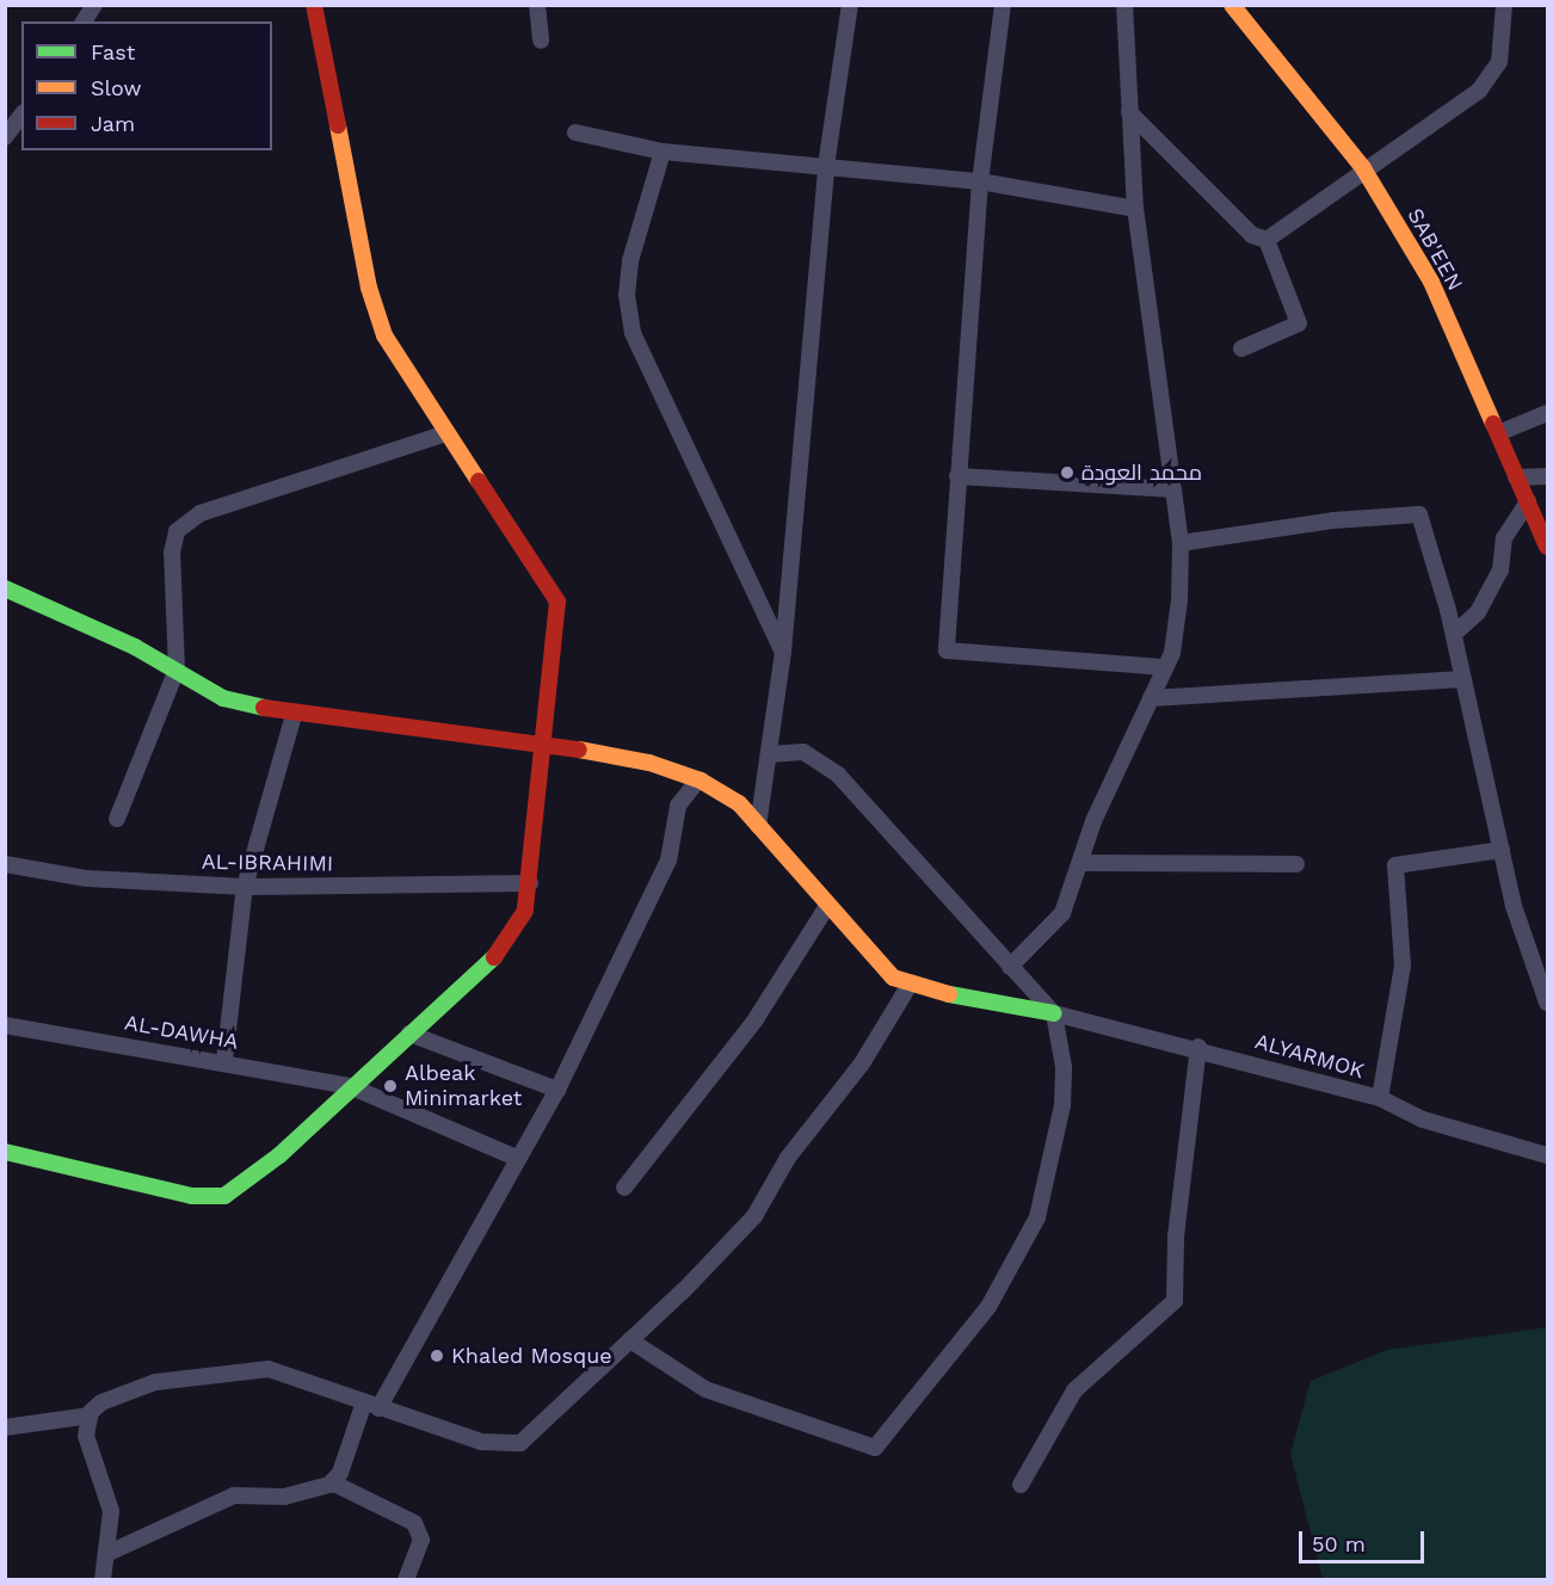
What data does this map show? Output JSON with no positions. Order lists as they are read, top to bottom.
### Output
{
  "streets": {
    "street": [
      "SAB'EEN",
      "AL-IBRAHIMI",
      "AL-DAWHA",
      "ALYARMOK"
    ]
  },
  "places": ["محمد العودة", "Albeak Minimarket", "Khaled Mosque"],
  "legend": ["Fast", "Slow", "Jam"],
  "scale_bar": "50 m"
}
